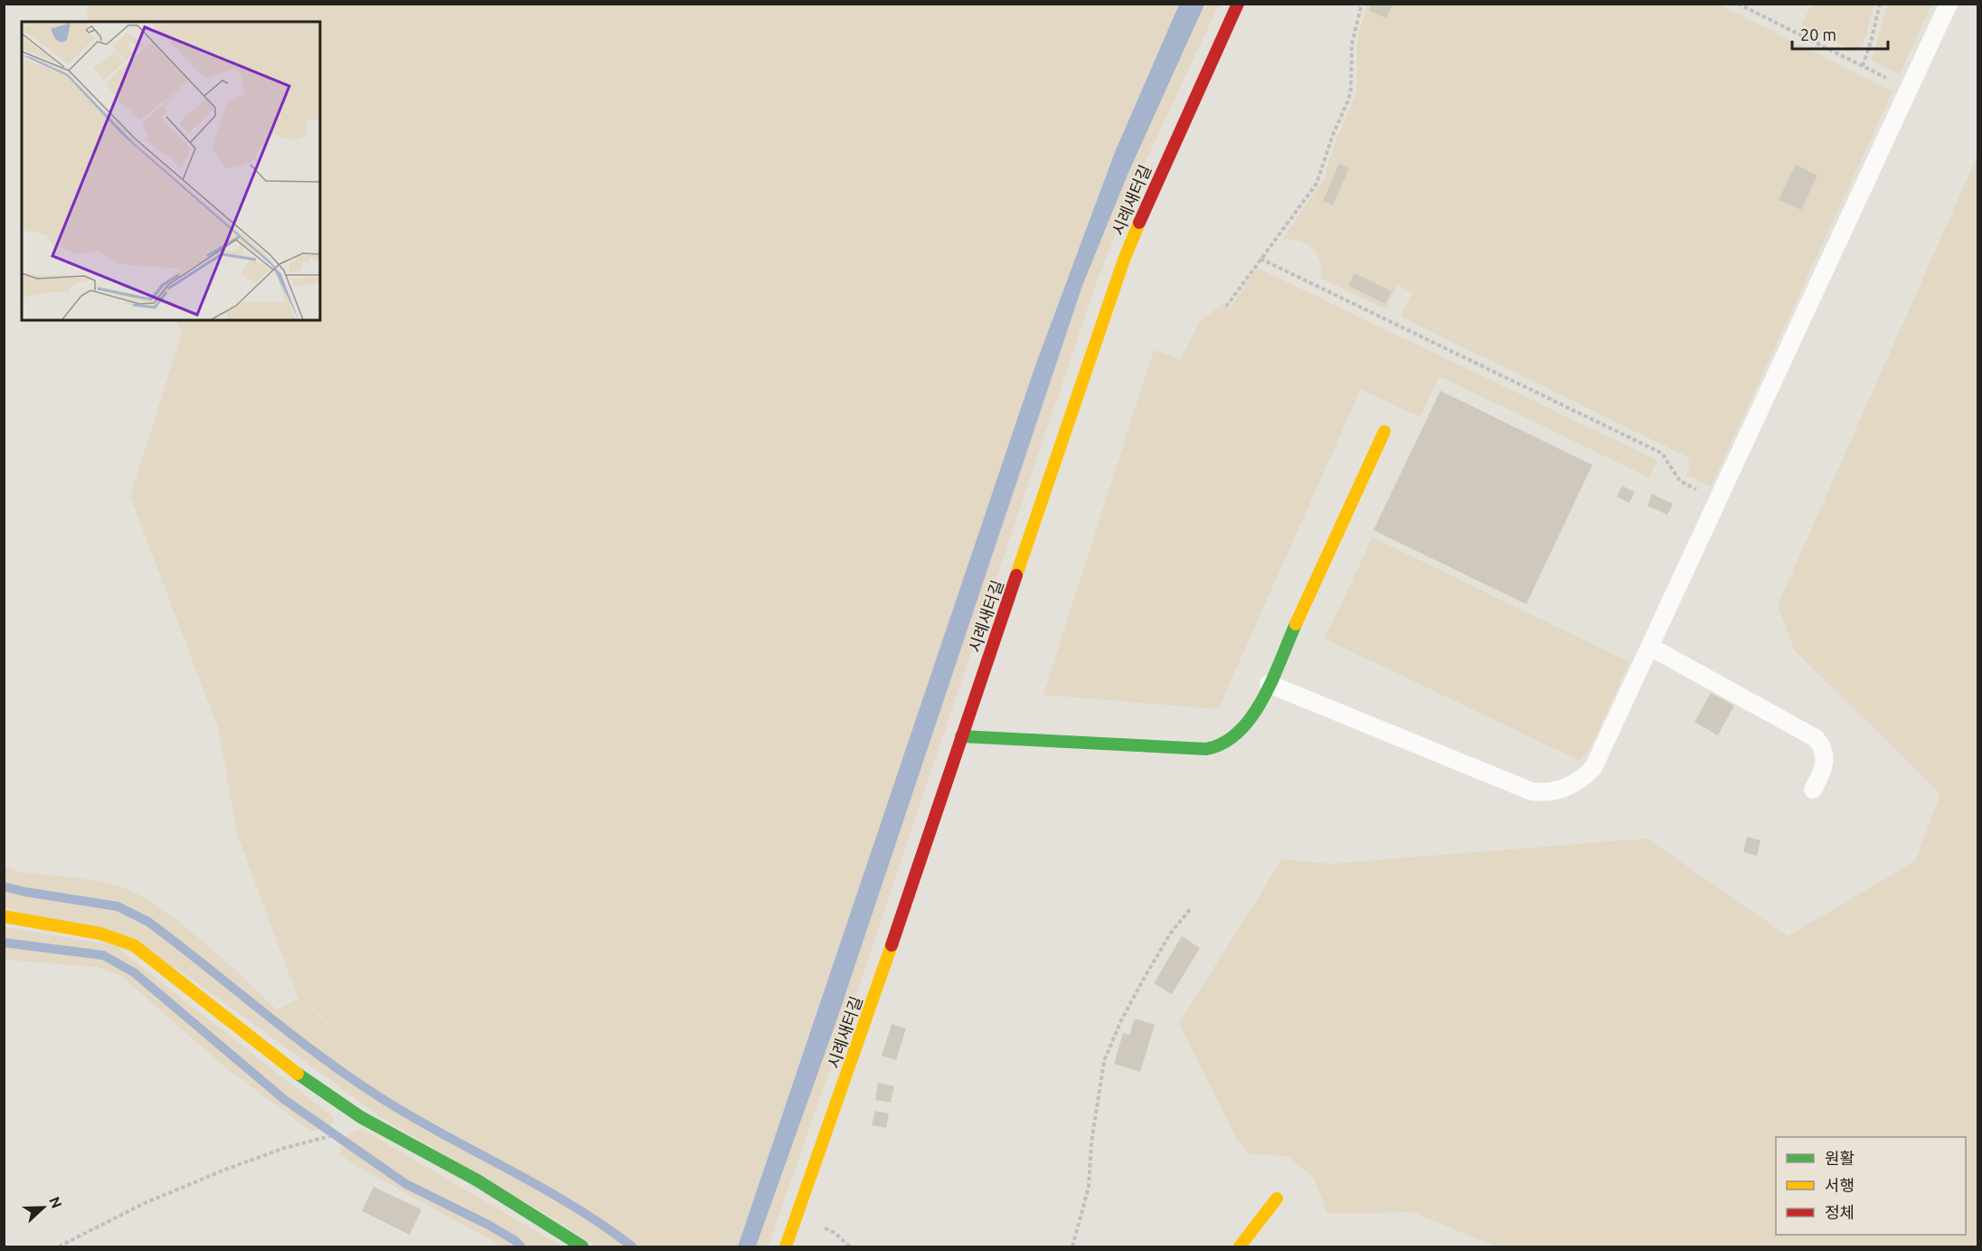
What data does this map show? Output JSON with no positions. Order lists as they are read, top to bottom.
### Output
{
  "streets": {
    "street": ["시례새터길"]
  },
  "legend": ["원활", "서행", "정체"],
  "scale_bar": "20 m",
  "north": "right"
}
